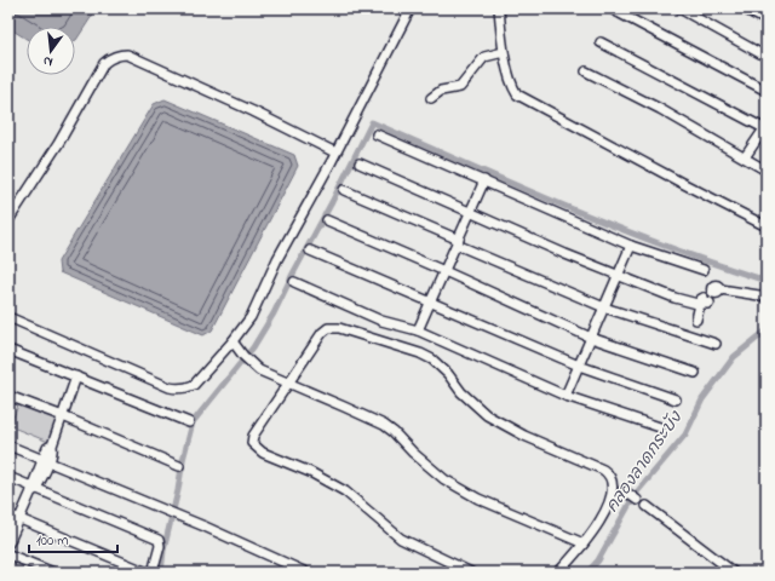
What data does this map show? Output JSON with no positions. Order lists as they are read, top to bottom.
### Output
{
  "water": ["คลองลาดกระบัง"],
  "scale_bar": "100 m",
  "north": "bottom"
}
